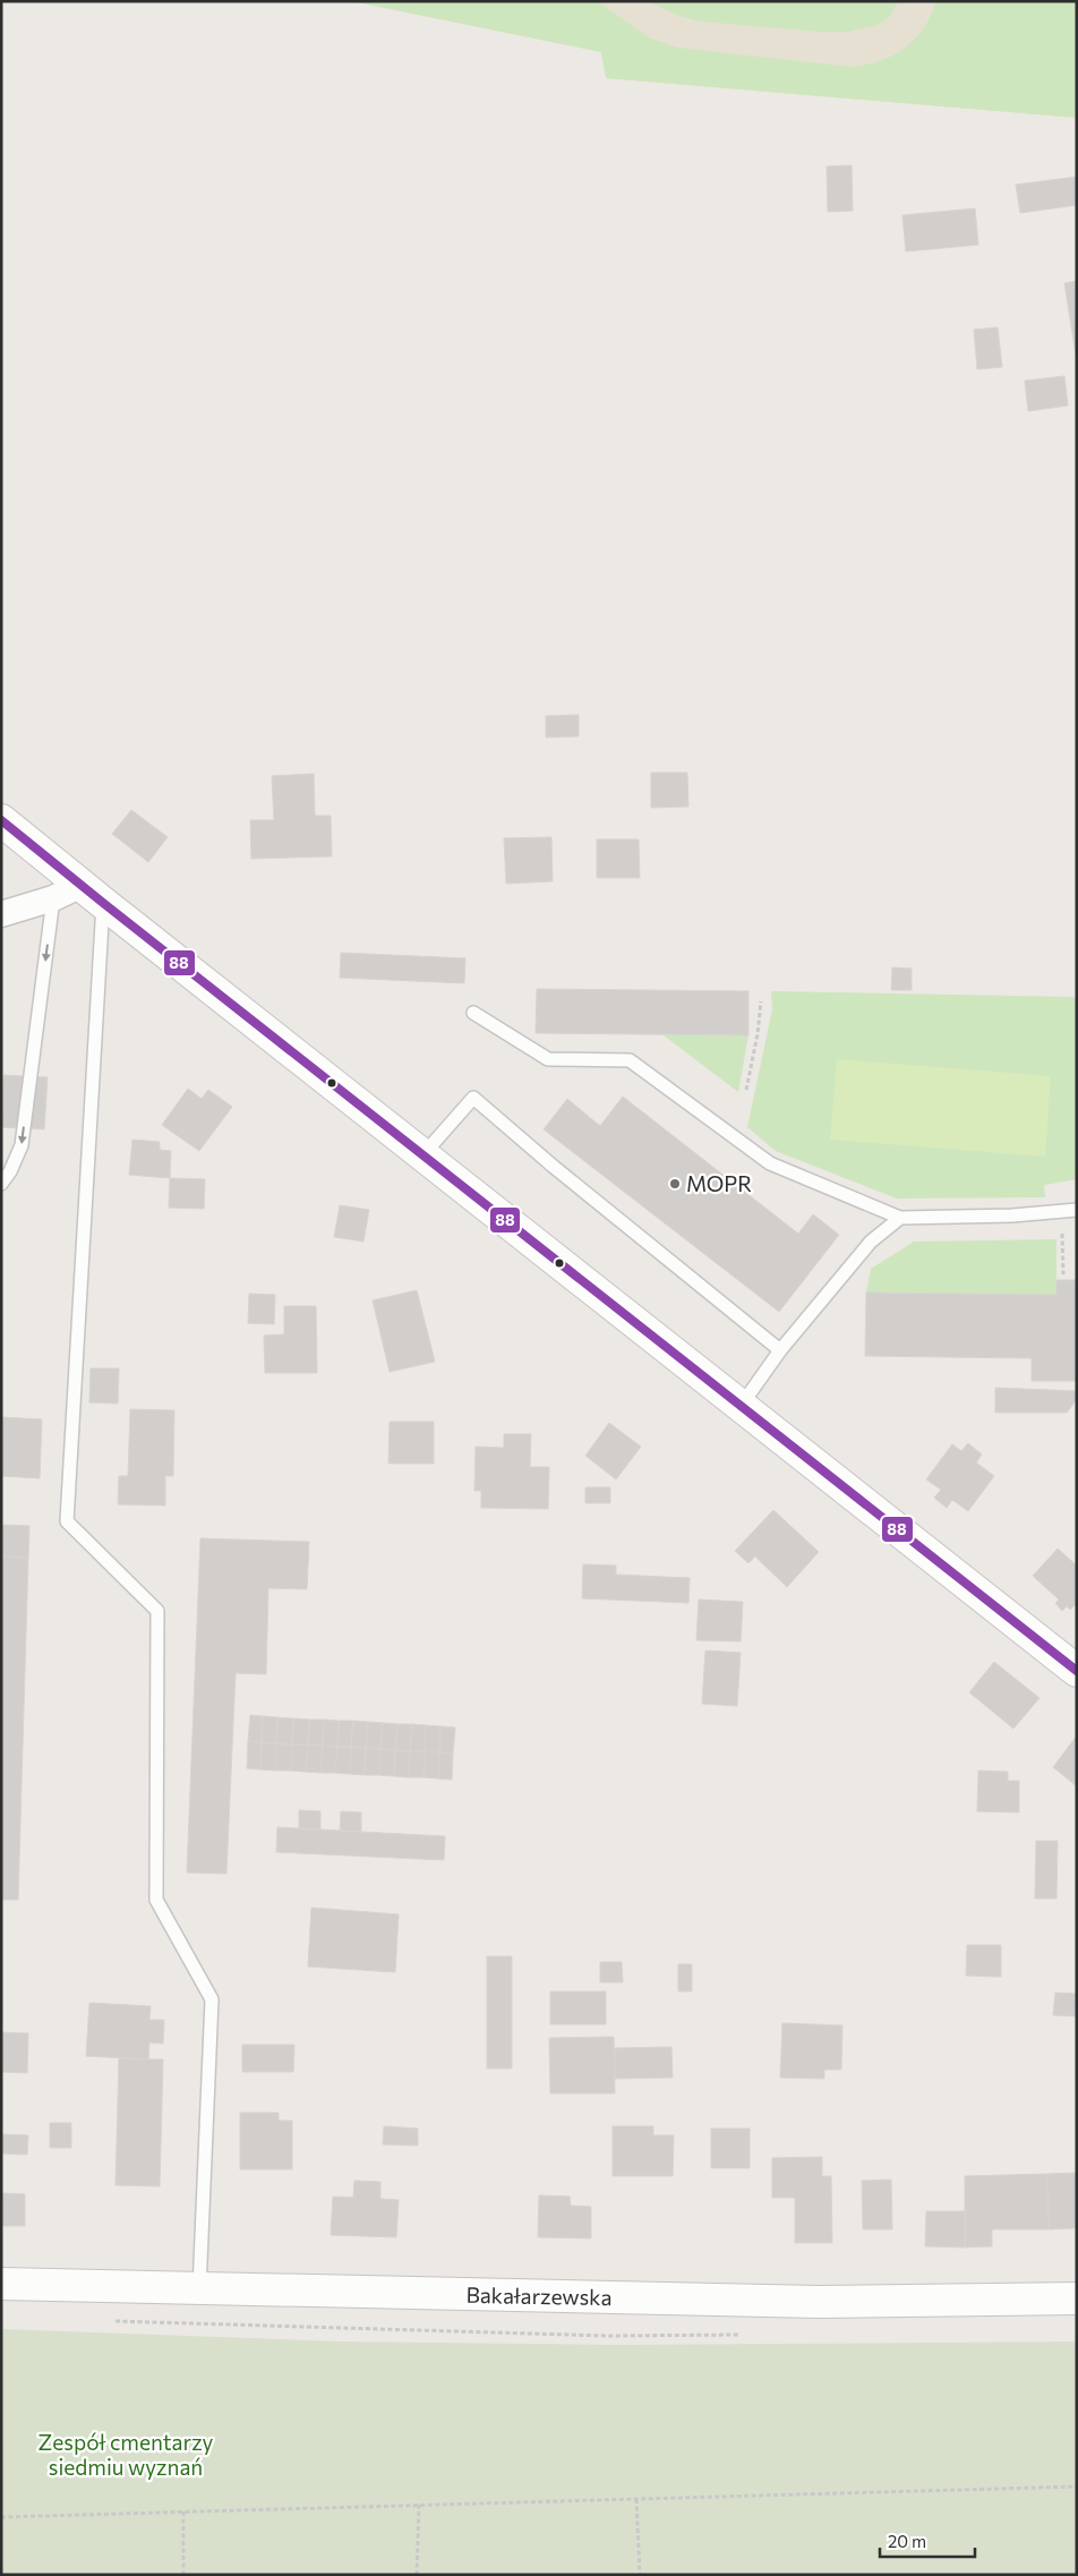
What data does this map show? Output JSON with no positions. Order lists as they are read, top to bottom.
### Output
{
  "streets": {
    "street": ["Bakałarzewska"]
  },
  "parks": ["Zespół cmentarzy siedmiu wyznań"],
  "places": ["MOPR"],
  "lines": ["transit line 88"],
  "scale_bar": "20 m"
}
